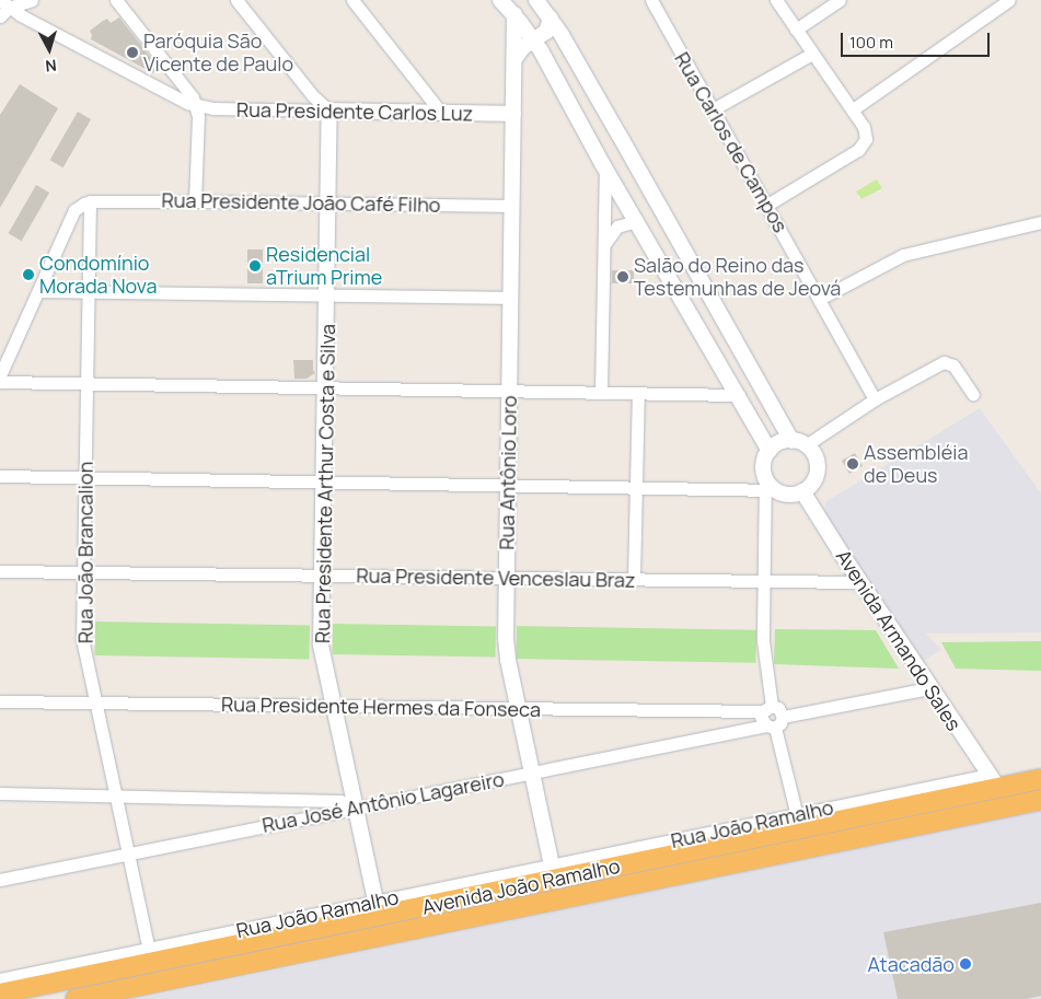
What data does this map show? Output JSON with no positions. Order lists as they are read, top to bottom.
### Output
{
  "streets": {
    "highway": ["Avenida João Ramalho"],
    "street": [
      "Rua Presidente Carlos Luz",
      "Rua Carlos de Campos",
      "Rua Presidente João Café Filho",
      "Rua Antônio Loro",
      "Rua Presidente Arthur Costa e Silva",
      "Rua João Brancalion",
      "Rua Presidente Venceslau Braz",
      "Avenida Armando Sales",
      "Rua Presidente Hermes da Fonseca",
      "Rua José Antônio Lagareiro"
    ]
  },
  "crossings": [
    ["Rua Presidente Carlos Luz", "Rua Antônio Loro"],
    ["Rua Presidente Carlos Luz", "Rua Presidente Arthur Costa e Silva"],
    ["Rua Presidente João Café Filho", "Rua Antônio Loro"],
    ["Rua Presidente João Café Filho", "Rua Presidente Arthur Costa e Silva"],
    ["Rua Presidente João Café Filho", "Rua João Brancalion"],
    ["Rua Antônio Loro", "Rua Presidente Venceslau Braz"],
    ["Rua Antônio Loro", "Rua Presidente Hermes da Fonseca"],
    ["Rua Antônio Loro", "Rua José Antônio Lagareiro"],
    ["Rua Antônio Loro", "Avenida João Ramalho"],
    ["Rua Presidente Arthur Costa e Silva", "Rua Presidente Venceslau Braz"],
    ["Rua Presidente Arthur Costa e Silva", "Rua Presidente Hermes da Fonseca"],
    ["Rua Presidente Arthur Costa e Silva", "Rua José Antônio Lagareiro"],
    ["Rua Presidente Arthur Costa e Silva", "Avenida João Ramalho"],
    ["Rua João Brancalion", "Rua Presidente Venceslau Braz"],
    ["Rua João Brancalion", "Rua Presidente Hermes da Fonseca"],
    ["Rua João Brancalion", "Rua José Antônio Lagareiro"],
    ["Rua João Brancalion", "Avenida João Ramalho"],
    ["Rua Presidente Venceslau Braz", "Avenida Armando Sales"],
    ["Avenida Armando Sales", "Rua José Antônio Lagareiro"],
    ["Avenida Armando Sales", "Avenida João Ramalho"]
  ],
  "places": [
    "Paróquia São Vicente de Paulo",
    "Residencial aTrium Prime",
    "Condomínio Morada Nova",
    "Salão do Reino das Testemunhas de Jeová",
    "Assembléia de Deus",
    "Atacadão"
  ],
  "scale_bar": "100 m",
  "north": "bottom"
}
